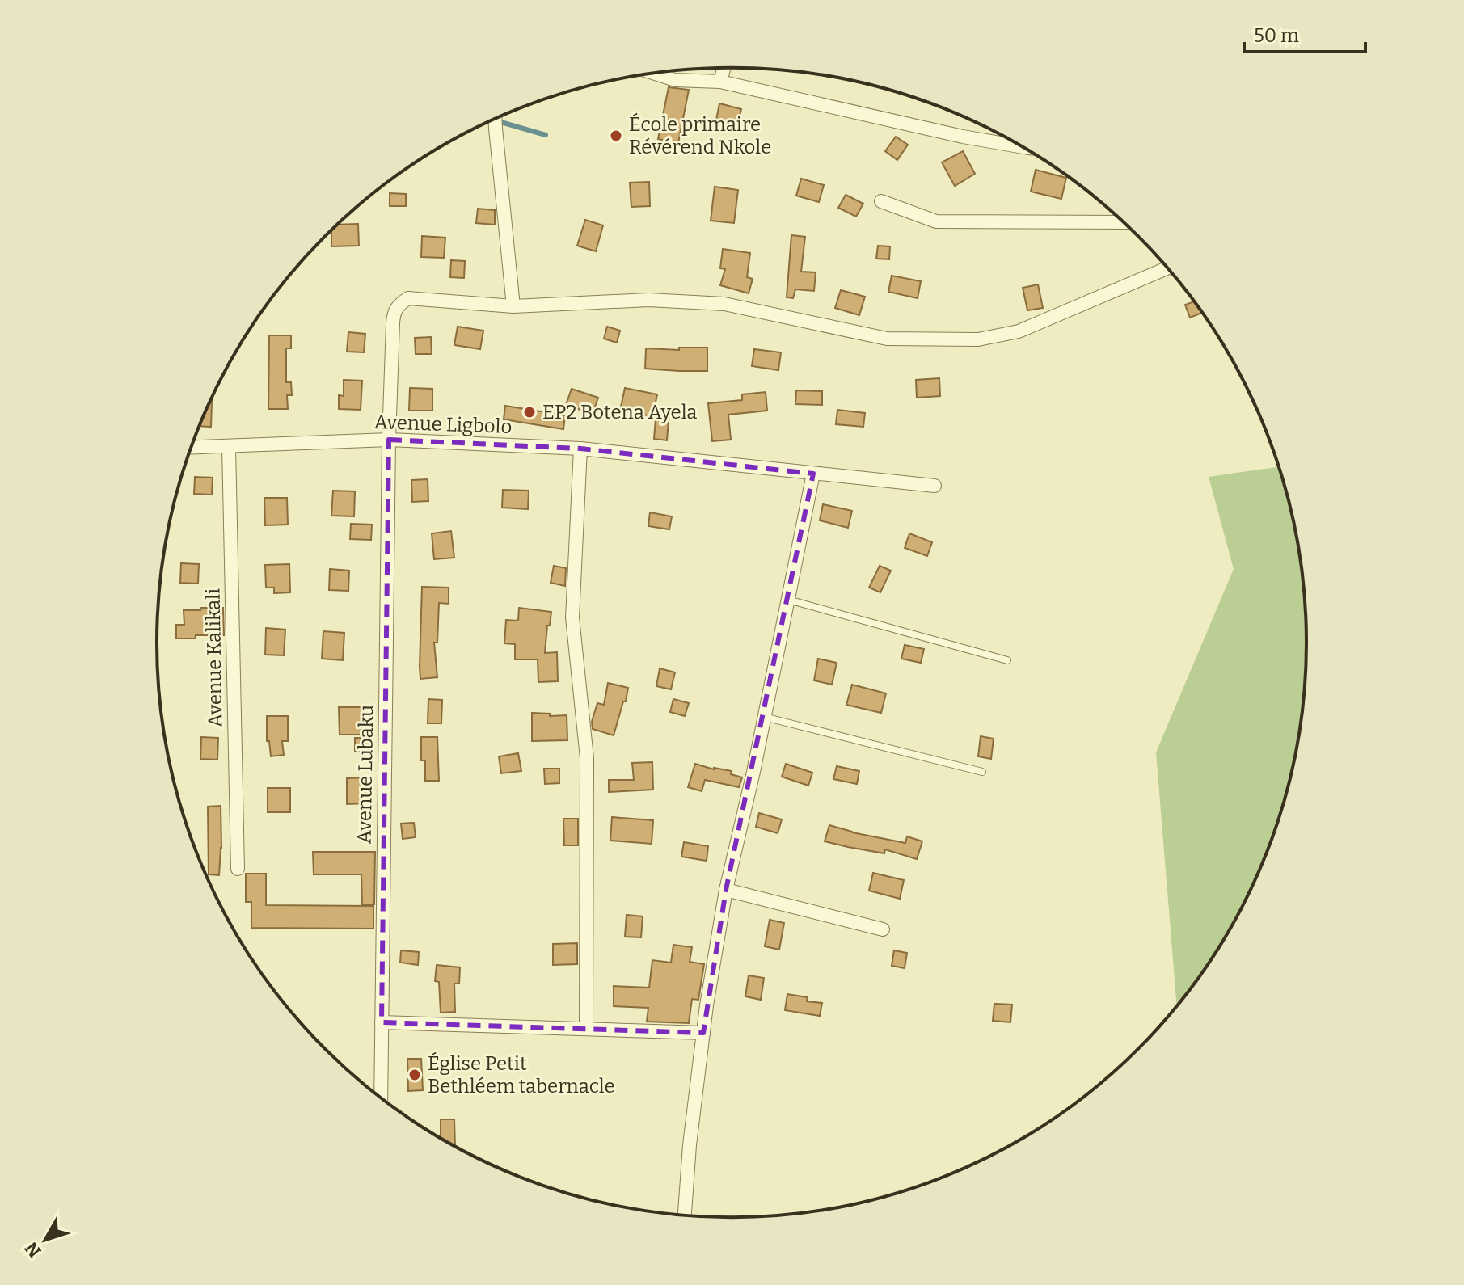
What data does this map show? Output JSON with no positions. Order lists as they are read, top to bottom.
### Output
{
  "streets": {
    "street": ["Avenue Ligbolo", "Avenue Kalikali", "Avenue Lubaku"]
  },
  "crossings": [
    ["Avenue Ligbolo", "Avenue Kalikali"],
    ["Avenue Ligbolo", "Avenue Lubaku"]
  ],
  "places": ["École primaire Révérend Nkole", "EP2 Botena Ayela", "Église Petit Bethléem tabernacle"],
  "scale_bar": "50 m",
  "north": "bottom left"
}
